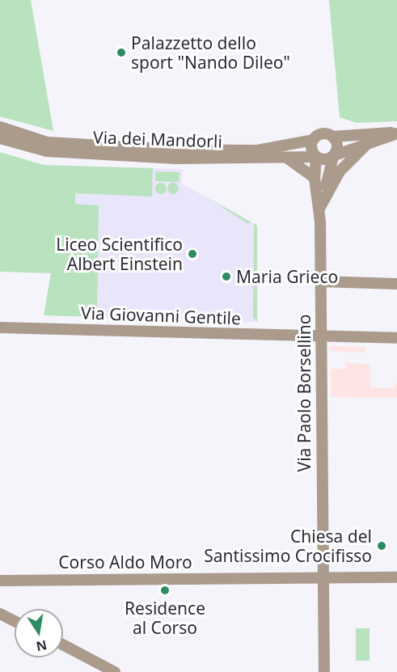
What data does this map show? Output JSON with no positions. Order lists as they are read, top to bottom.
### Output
{
  "streets": {
    "street": [
      "Via dei Mandorli",
      "Via Giovanni Gentile",
      "Via Paolo Borsellino",
      "Corso Aldo Moro"
    ]
  },
  "crossings": [
    ["Via Giovanni Gentile", "Via Paolo Borsellino"],
    ["Via Paolo Borsellino", "Corso Aldo Moro"]
  ],
  "places": [
    "Palazzetto dello sport \"Nando Dileo\"",
    "Liceo Scientifico Albert Einstein",
    "Maria Grieco",
    "Chiesa del Santissimo Crocifisso",
    "Residence al Corso"
  ],
  "north": "bottom"
}
